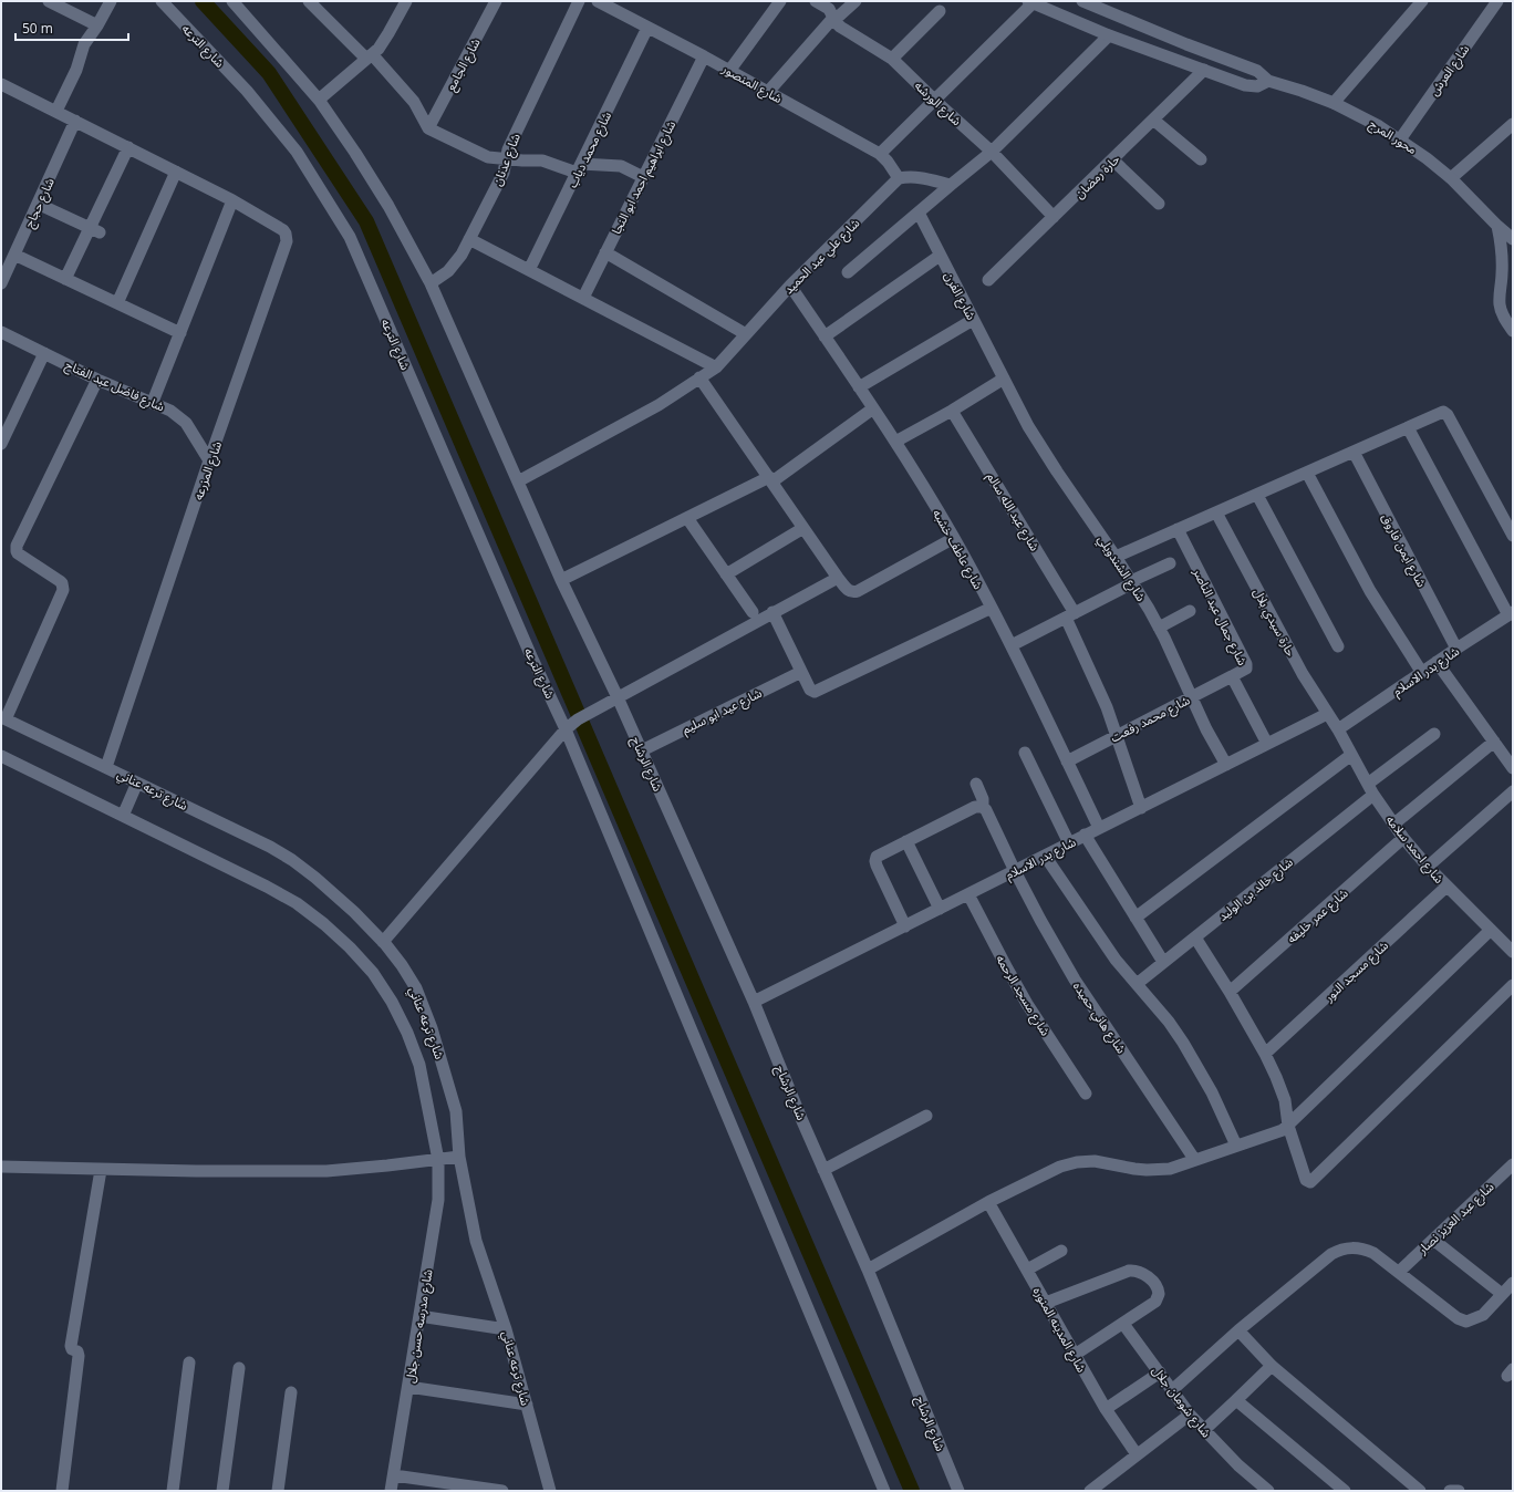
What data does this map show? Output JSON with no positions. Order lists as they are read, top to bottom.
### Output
{
  "streets": {
    "street": [
      "شارع الترعه",
      "شارع الجامع",
      "شارع العرش",
      "شارع المنصور",
      "شارع الورشه",
      "محور المرج",
      "شارع محمد دياب",
      "شارع عدنان",
      "حارة رمضان",
      "شارع ابراهيم احمد ابو النجا",
      "شارع حجاج",
      "شارع علي عبد الحميد",
      "شارع الفرن",
      "شارع فاضل عبد الفتاح",
      "شارع المزرعه",
      "شارع عبد الله سالم",
      "شارع عاطف خشبه",
      "شارع ايمن فاروق",
      "شارع الشندويلي",
      "شارع جمال عبد الناصر",
      "حارة سيدي بلال",
      "شارع بدر الاسلام",
      "شارع عيد ابو سليم",
      "شارع محمد رفعت",
      "شارع الرشاح",
      "شارع ترعه عناني",
      "شارع احمد سلامه",
      "شارع خالد بن الوليد",
      "شارع عمر خليفه",
      "شارع مسجد النور",
      "شارع مسجد الرحمه",
      "شارع هاني حميده",
      "شارع عبد العزيز نصار",
      "شارع مدرسه حسن جلال",
      "شارع المدينه المنوره",
      "شارع شومان جلال"
    ]
  },
  "crossings": [
    ["شارع العرش", "محور المرج"],
    ["شارع المنصور", "شارع محمد دياب"],
    ["شارع المنصور", "شارع ابراهيم احمد ابو النجا"],
    ["شارع المنصور", "شارع علي عبد الحميد"],
    ["شارع الورشه", "حارة رمضان"],
    ["محور المرج", "حارة رمضان"],
    ["شارع حجاج", "شارع المزرعه"],
    ["شارع علي عبد الحميد", "شارع عاطف خشبه"],
    ["شارع الفرن", "شارع الشندويلي"],
    ["شارع فاضل عبد الفتاح", "شارع المزرعه"],
    ["شارع المزرعه", "شارع ترعه عناني"],
    ["شارع عبد الله سالم", "شارع بدر الاسلام"],
    ["شارع عبد الله سالم", "شارع محمد رفعت"],
    ["شارع عاطف خشبه", "شارع بدر الاسلام"],
    ["شارع عاطف خشبه", "شارع محمد رفعت"],
    ["شارع ايمن فاروق", "شارع بدر الاسلام"],
    ["شارع الشندويلي", "شارع بدر الاسلام"],
    ["شارع الشندويلي", "شارع محمد رفعت"],
    ["شارع جمال عبد الناصر", "شارع بدر الاسلام"],
    ["شارع جمال عبد الناصر", "شارع محمد رفعت"],
    ["حارة سيدي بلال", "شارع بدر الاسلام"],
    ["حارة سيدي بلال", "شارع احمد سلامه"],
    ["شارع بدر الاسلام", "شارع الرشاح"],
    ["شارع بدر الاسلام", "شارع احمد سلامه"],
    ["شارع بدر الاسلام", "شارع مسجد الرحمه"],
    ["شارع بدر الاسلام", "شارع هاني حميده"],
    ["شارع عيد ابو سليم", "شارع الرشاح"],
    ["شارع ترعه عناني", "شارع مدرسه حسن جلال"],
    ["شارع احمد سلامه", "شارع خالد بن الوليد"],
    ["شارع احمد سلامه", "شارع عمر خليفه"],
    ["شارع احمد سلامه", "شارع مسجد النور"]
  ],
  "scale_bar": "50 m"
}
